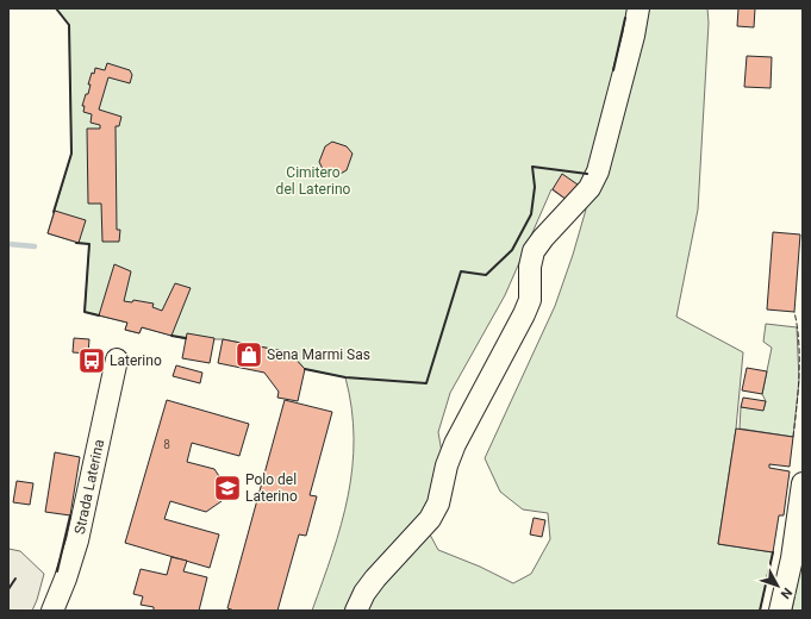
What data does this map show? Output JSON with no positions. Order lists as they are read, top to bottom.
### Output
{
  "streets": {
    "street": ["Strada Laterina"]
  },
  "parks": ["Cimitero del Laterino"],
  "places": {
    "shop": ["Sena Marmi Sas"],
    "bus stop": ["Laterino"],
    "school or university": ["Polo del Laterino"]
  },
  "house_numbers": ["8"],
  "north": "bottom right"
}
